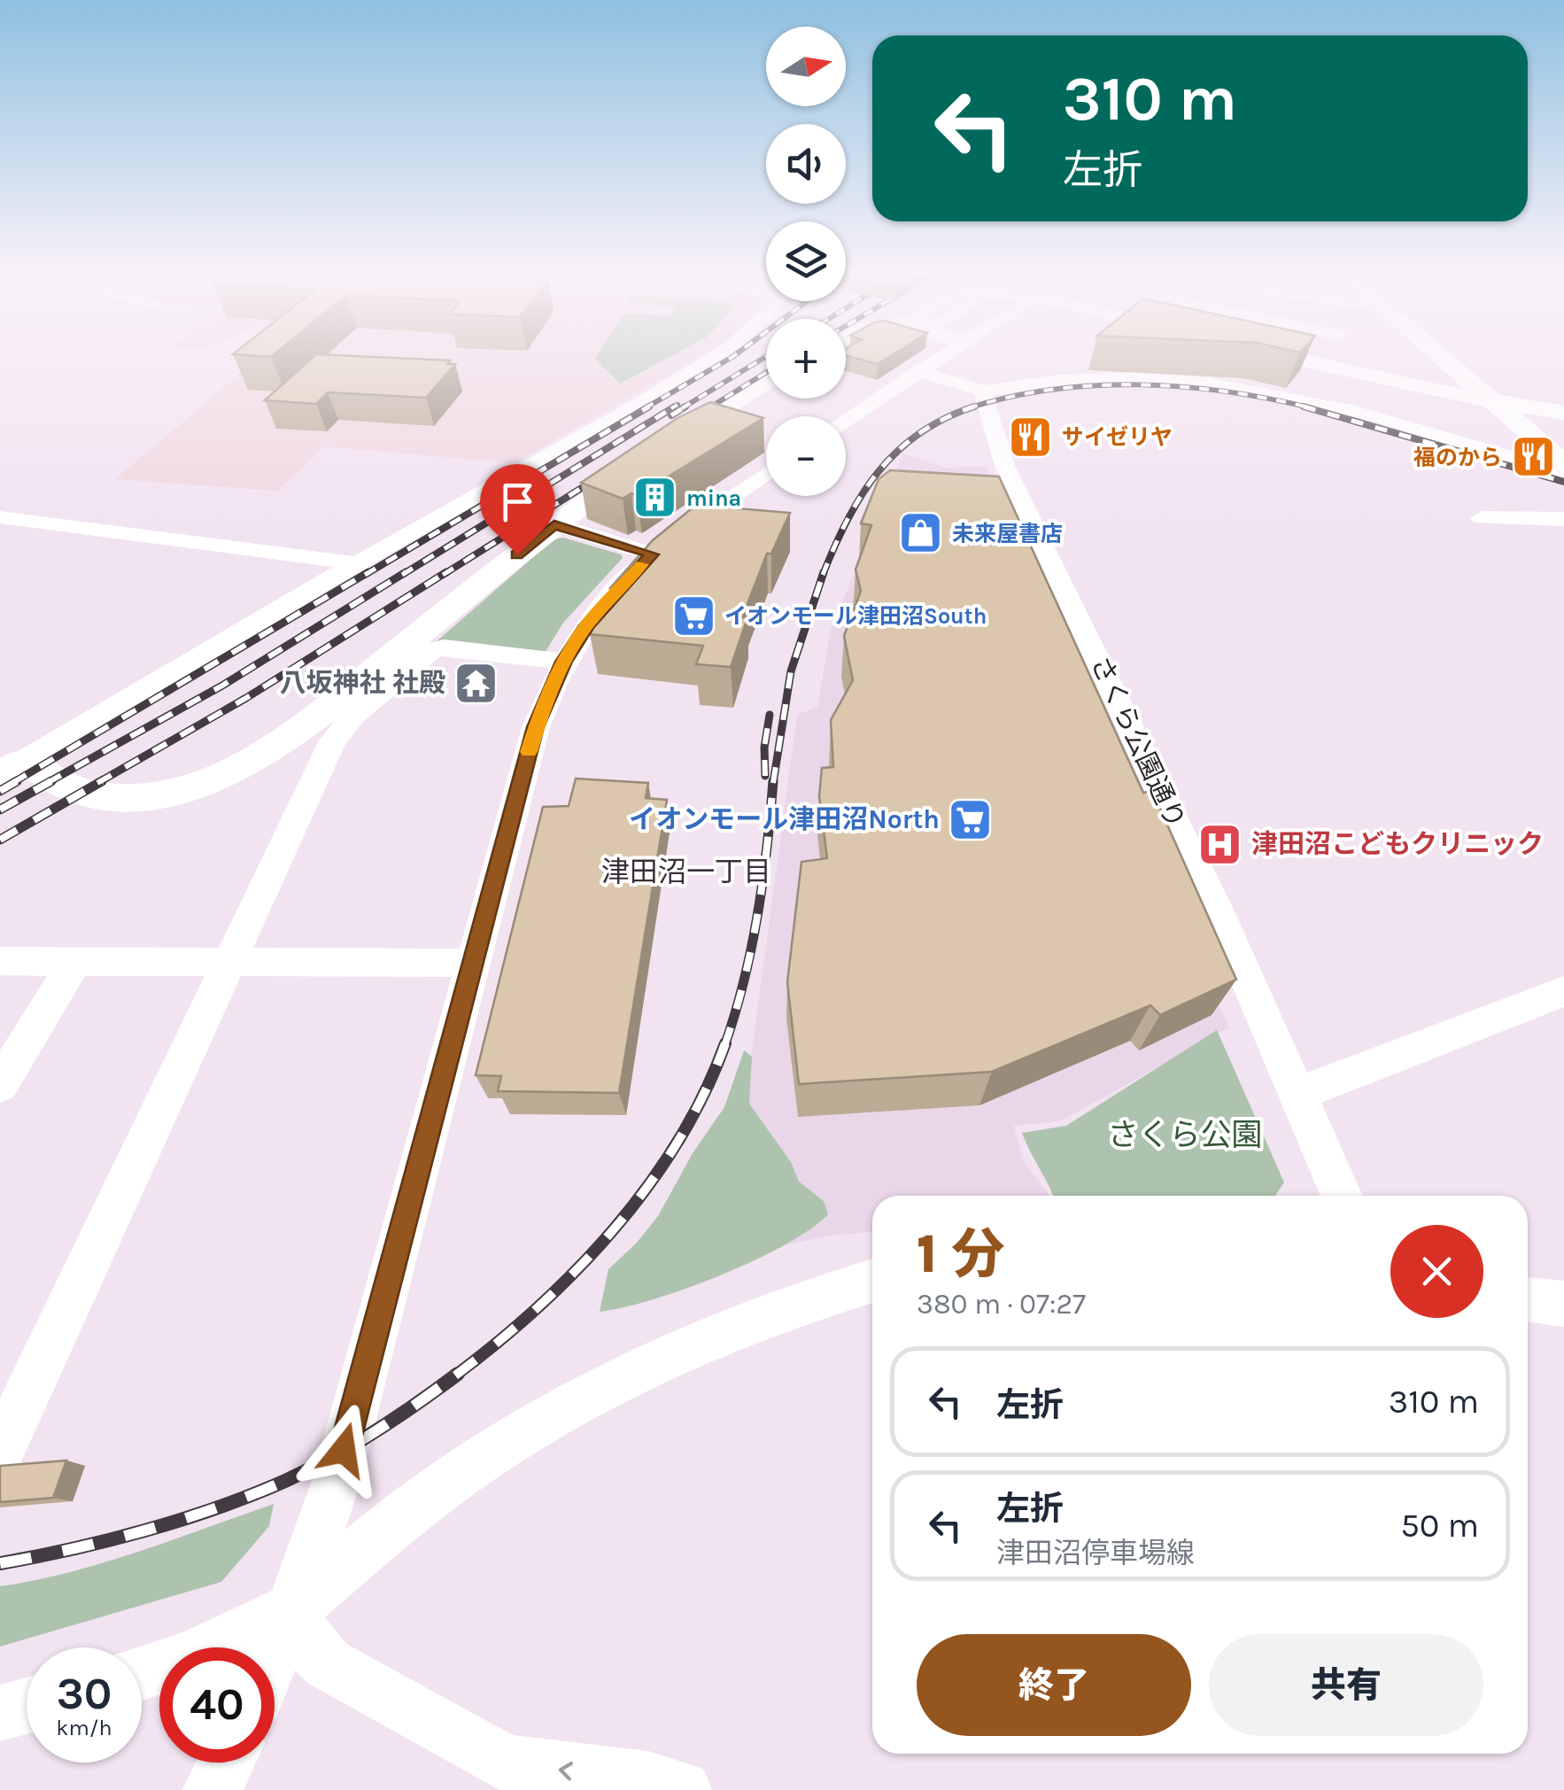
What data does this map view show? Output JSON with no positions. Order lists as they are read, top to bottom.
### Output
{
  "streets": {
    "street": ["さくら公園通り"]
  },
  "districts": ["津田沼一丁目"],
  "parks": ["さくら公園"],
  "places": {
    "restaurant": ["サイゼリヤ", "福のから"],
    "building": ["mina"],
    "shop": ["未来屋書店"],
    "supermarket": ["イオンモール津田沼South", "イオンモール津田沼North"],
    "temple": ["八坂神社 社殿"],
    "hospital": ["津田沼こどもクリニック"]
  },
  "north": "right",
  "page": {
    "map_buttons": ["+", "−"],
    "turn": ["310 m", "左折"],
    "heading": ["1 分", "380 m · 07:27"],
    "list": [
      {
        "name": "左折",
        "value": "310 m"
      },
      {
        "name": "左折",
        "note": "津田沼停車場線",
        "value": "50 m"
      }
    ],
    "buttons": ["終了", "共有"],
    "speed": "30 km/h",
    "limit": "40"
  }
}
